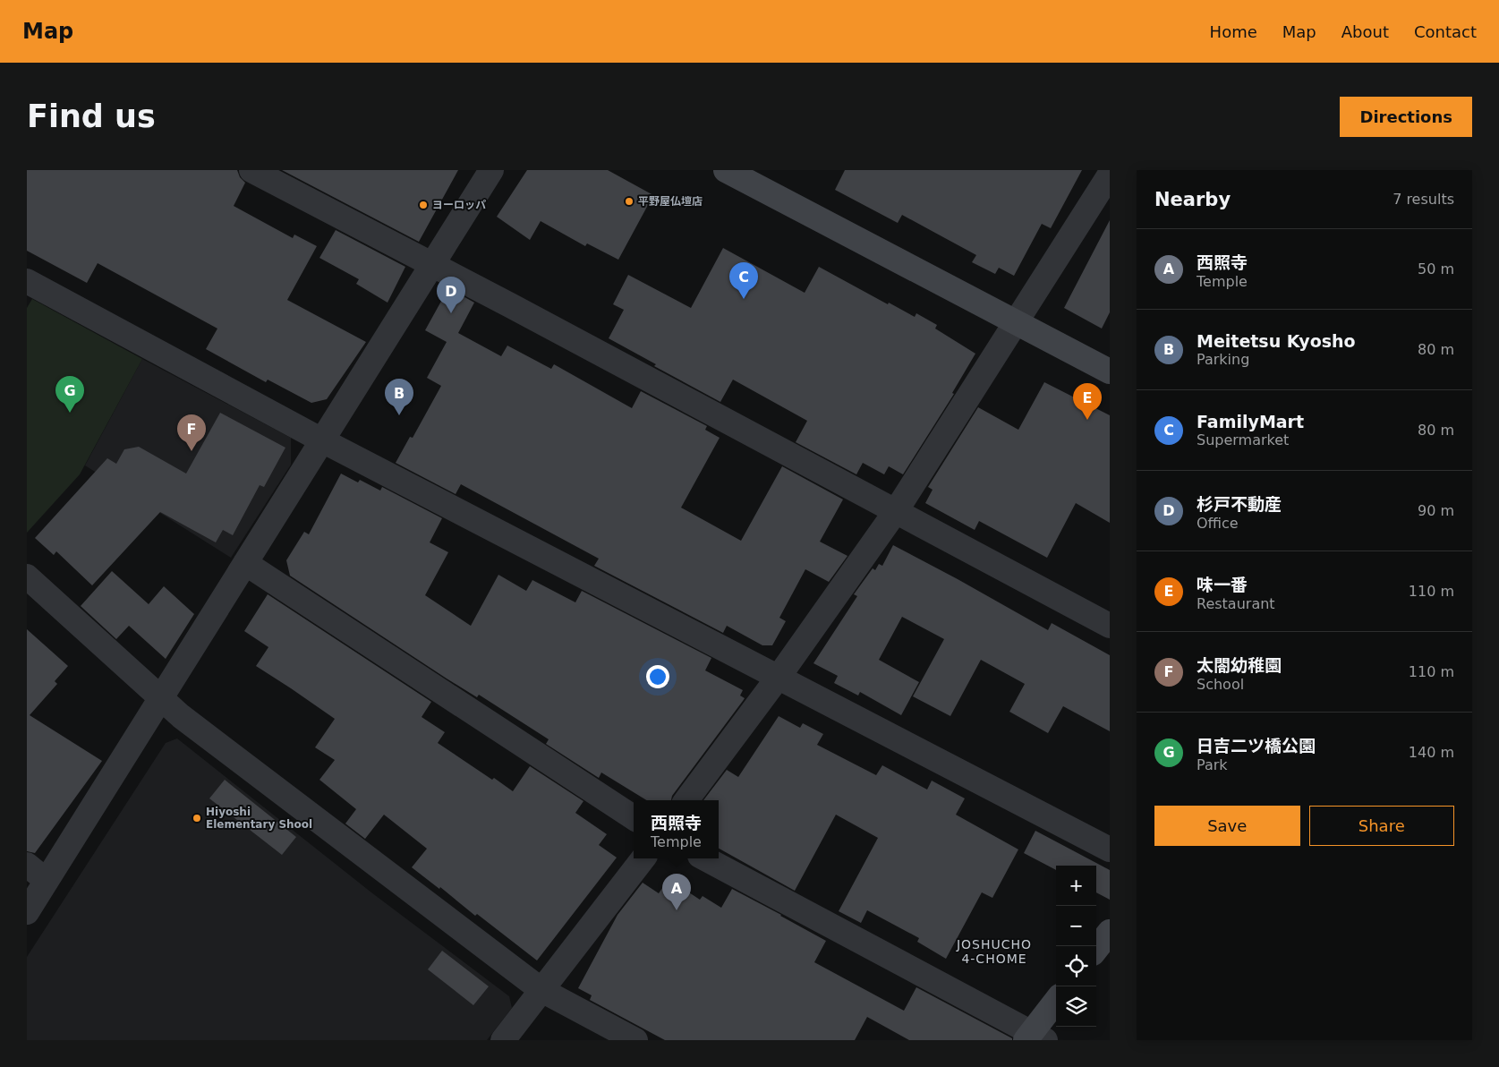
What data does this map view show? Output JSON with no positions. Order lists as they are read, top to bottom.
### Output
{
  "districts": ["JOSHUCHO 4-CHOME"],
  "places": ["平野屋仏壇店", "ヨーロッパ", "Hiyoshi Elementary Shool"],
  "page": {
    "header": "Map",
    "nav": [
      "Home",
      "Map",
      "About",
      "Contact"
    ],
    "buttons": [
      "Directions",
      ["Save", "Share"]
    ],
    "title": "Find us",
    "heading": ["Nearby", "7 results"],
    "list": [
      {
        "mark": "A",
        "name": "西照寺",
        "note": "Temple",
        "value": "50 m"
      },
      {
        "mark": "B",
        "name": "Meitetsu Kyosho",
        "note": "Parking",
        "value": "80 m"
      },
      {
        "mark": "C",
        "name": "FamilyMart",
        "note": "Supermarket",
        "value": "80 m"
      },
      {
        "mark": "D",
        "name": "杉戸不動産",
        "note": "Office",
        "value": "90 m"
      },
      {
        "mark": "E",
        "name": "味一番",
        "note": "Restaurant",
        "value": "110 m"
      },
      {
        "mark": "F",
        "name": "太閤幼稚園",
        "note": "School",
        "value": "110 m"
      },
      {
        "mark": "G",
        "name": "日吉二ツ橋公園",
        "note": "Park",
        "value": "140 m"
      }
    ],
    "pins": [
      "C",
      "D",
      "G",
      "B",
      "E",
      "F",
      "A"
    ],
    "popup": ["西照寺", "Temple"],
    "map_buttons": ["+", "−"]
  }
}
